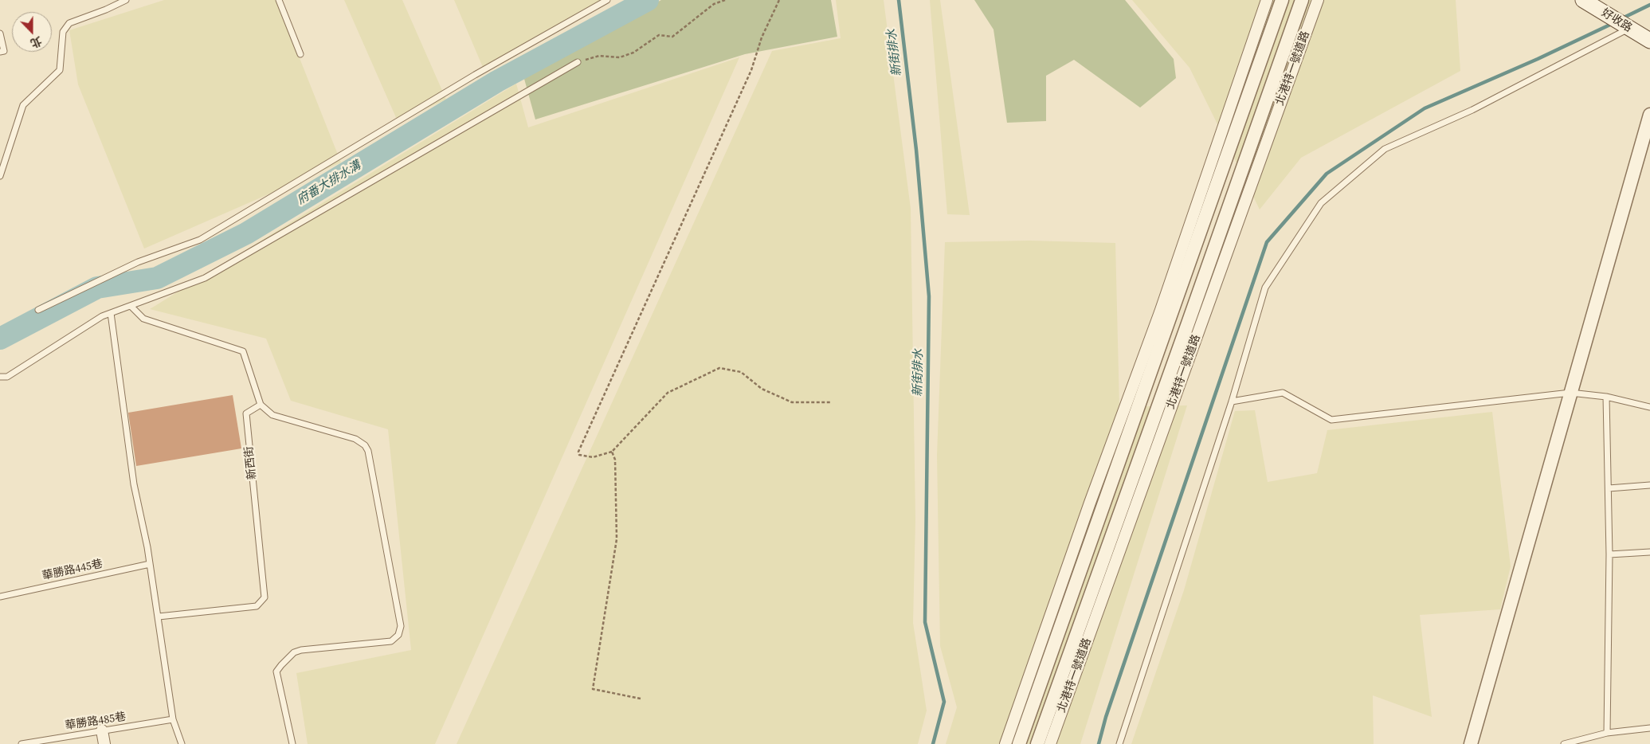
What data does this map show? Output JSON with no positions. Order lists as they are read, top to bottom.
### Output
{
  "streets": {
    "main road": ["好收路"],
    "street": ["北港特一號道路"],
    "lane": ["新西街", "華勝路445巷", "華勝路485巷"]
  },
  "water": ["新街排水", "府番大排水溝"],
  "north": "bottom"
}
